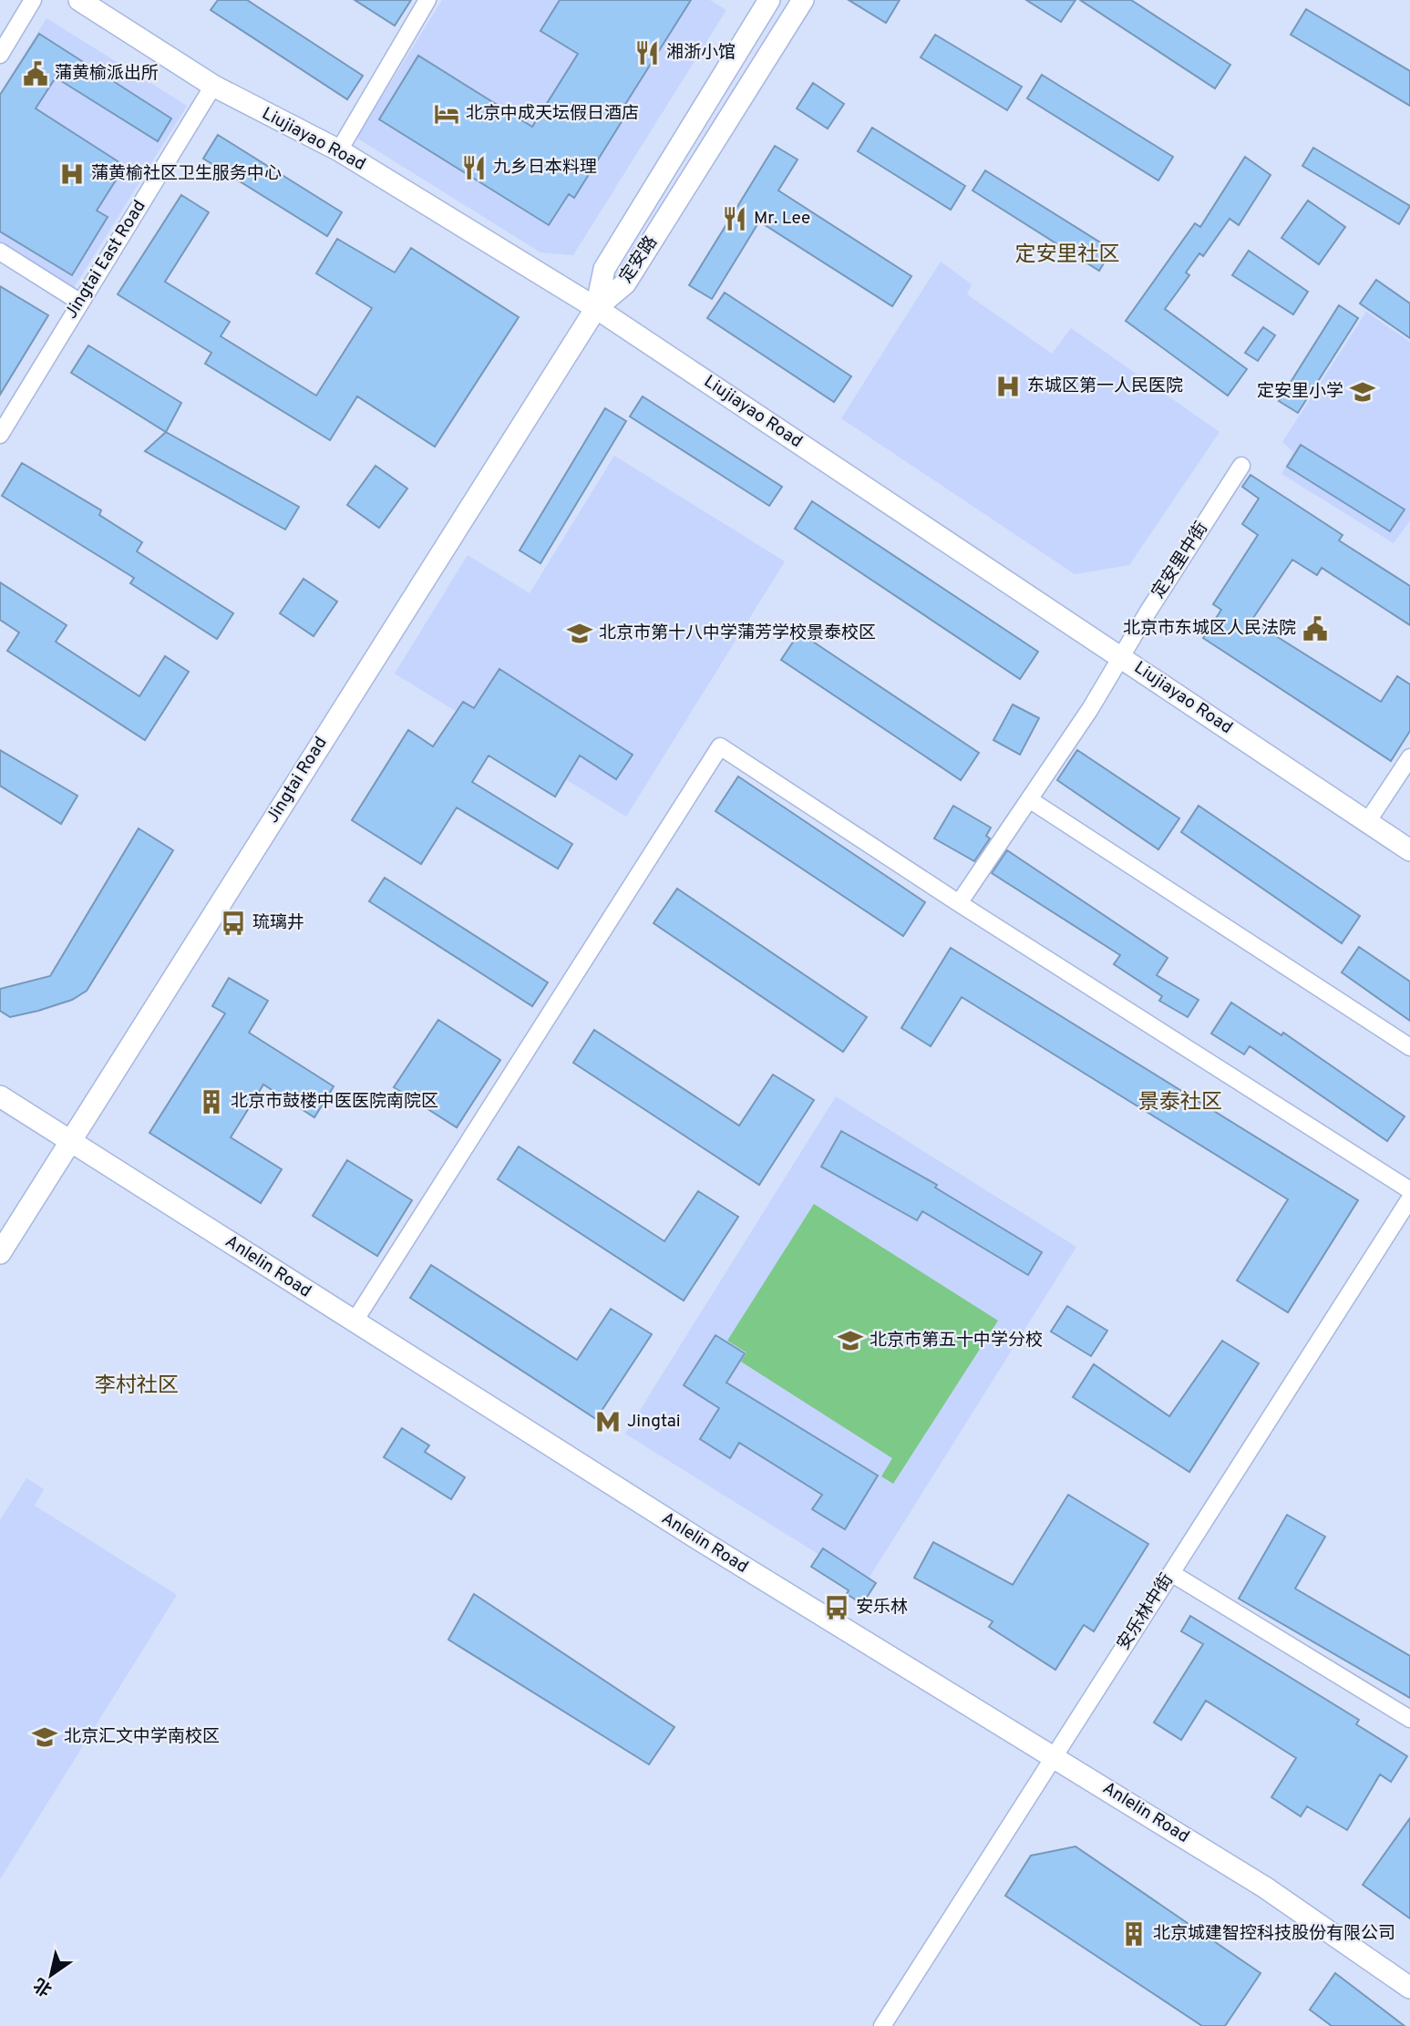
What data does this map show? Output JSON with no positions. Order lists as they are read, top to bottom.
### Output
{
  "streets": {
    "street": [
      "Liujiayao Road",
      "Jingtai East Road",
      "定安路",
      "定安里中街",
      "Jingtai Road",
      "Anlelin Road",
      "安乐林中街"
    ]
  },
  "crossings": [
    ["Liujiayao Road", "Jingtai East Road"],
    ["Liujiayao Road", "定安路"],
    ["Liujiayao Road", "定安里中街"],
    ["Liujiayao Road", "Jingtai Road"],
    ["定安路", "Jingtai Road"],
    ["Jingtai Road", "Anlelin Road"],
    ["Anlelin Road", "安乐林中街"]
  ],
  "districts": ["定安里社区", "景泰社区", "李村社区"],
  "places": {
    "restaurant": ["湘浙小馆", "九乡日本料理", "Mr. Lee"],
    "public building": ["蒲黄榆派出所", "北京市东城区人民法院"],
    "hotel": ["北京中成天坛假日酒店"],
    "hospital": ["蒲黄榆社区卫生服务中心", "东城区第一人民医院"],
    "school or university": [
      "定安里小学",
      "北京市第十八中学蒲芳学校景泰校区",
      "北京市第五十中学分校",
      "北京汇文中学南校区"
    ],
    "bus stop": ["琉璃井", "安乐林"],
    "building": ["北京市鼓楼中医医院南院区", "北京城建智控科技股份有限公司"],
    "metro station": ["Jingtai"]
  },
  "north": "bottom left"
}
